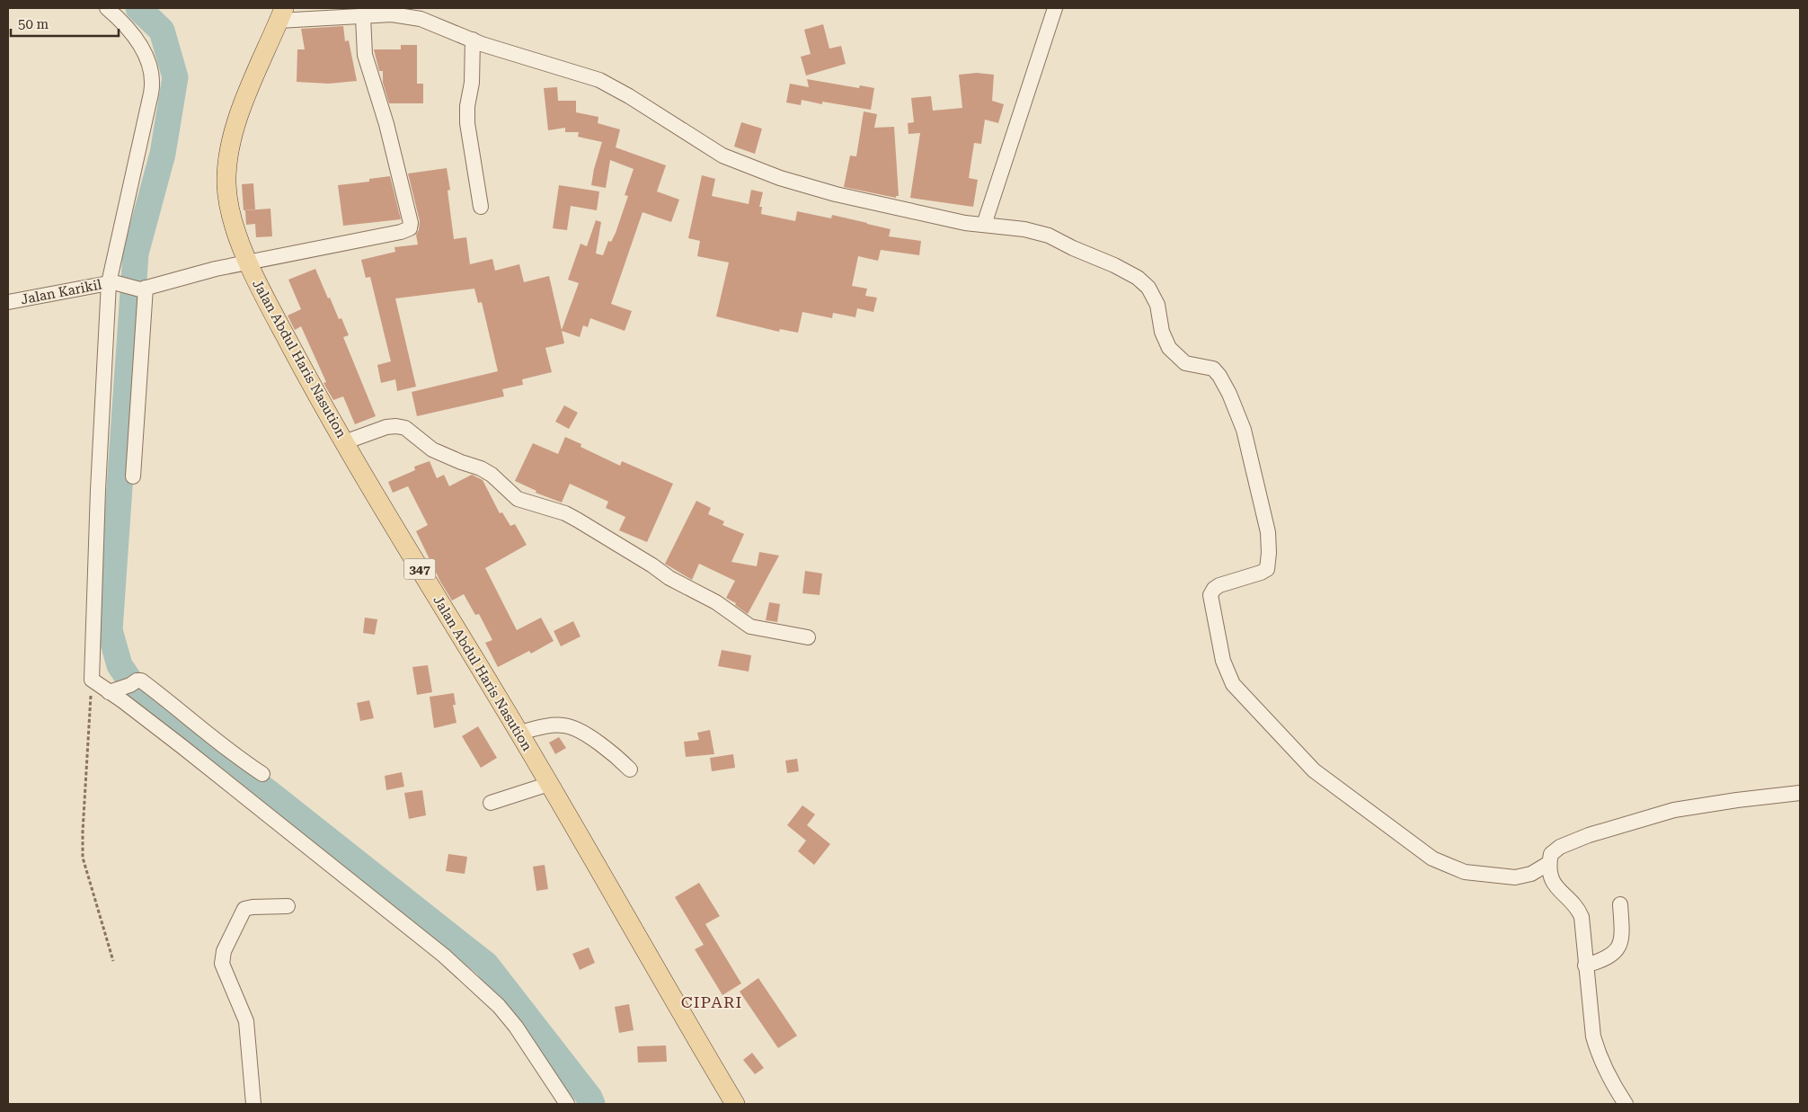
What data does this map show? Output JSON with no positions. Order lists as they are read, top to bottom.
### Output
{
  "streets": {
    "main road": ["Jalan Abdul Haris Nasution", "347"],
    "street": ["Jalan Karikil"]
  },
  "districts": ["CIPARI"],
  "scale_bar": "50 m"
}
